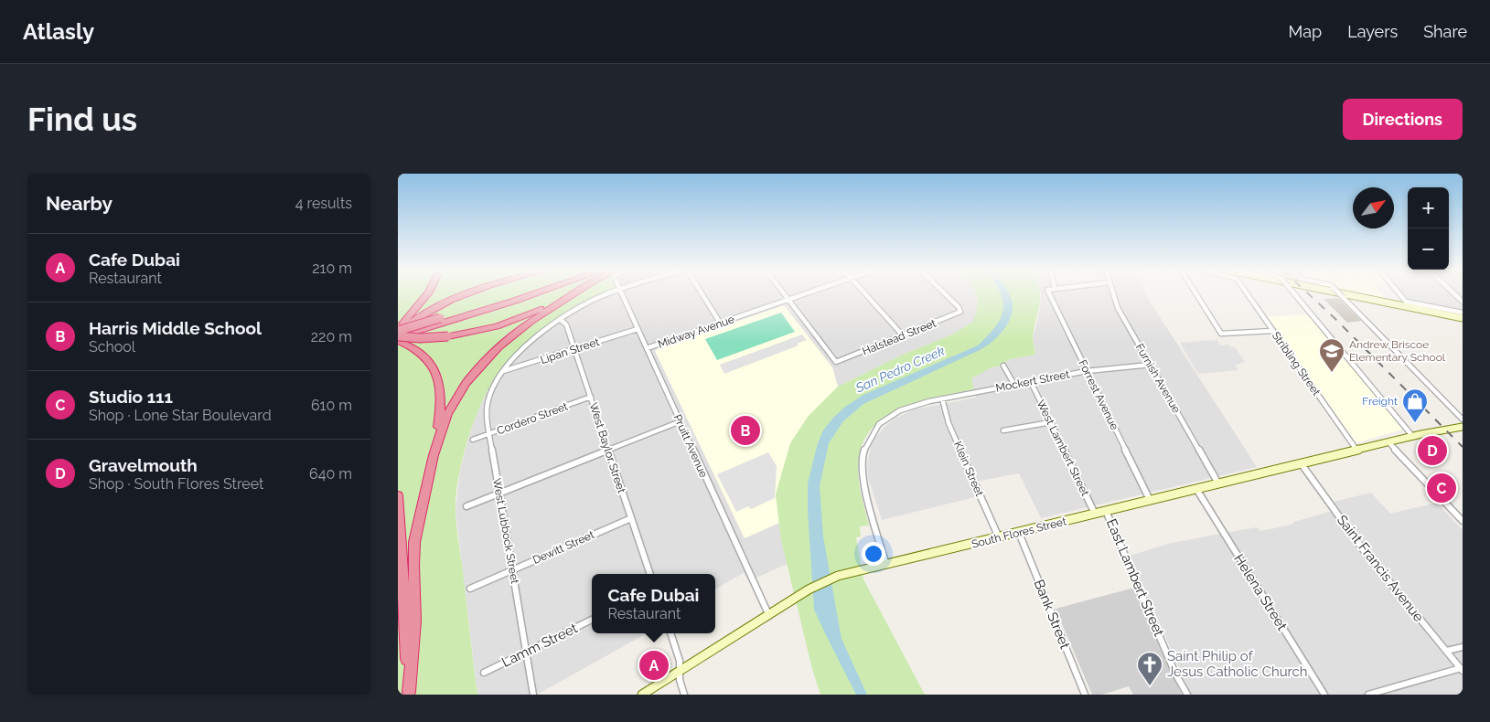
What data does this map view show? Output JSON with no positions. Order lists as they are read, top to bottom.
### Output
{
  "streets": {
    "main road": ["South Flores Street"],
    "street": [
      "Midway Avenue",
      "Halstead Street",
      "Lipan Street",
      "Stribling Street",
      "Furnish Avenue",
      "Mockert Street",
      "Forrest Avenue",
      "Cordero Street",
      "Pruitt Avenue",
      "West Baylor Street",
      "West Lambert Street",
      "Klein Street",
      "West Lubbock Street",
      "Dewitt Street",
      "Saint Francis Avenue",
      "East Lambert Street",
      "Helena Street",
      "Bank Street",
      "Lamm Street"
    ]
  },
  "crossings": [
    ["Midway Avenue", "Halstead Street"],
    ["Midway Avenue", "Pruitt Avenue"],
    ["Lipan Street", "Pruitt Avenue"],
    ["Lipan Street", "West Baylor Street"],
    ["Lipan Street", "West Lubbock Street"],
    ["Stribling Street", "South Flores Street"],
    ["Furnish Avenue", "Mockert Street"],
    ["Furnish Avenue", "South Flores Street"],
    ["Mockert Street", "Forrest Avenue"],
    ["Mockert Street", "West Lambert Street"],
    ["Mockert Street", "Klein Street"],
    ["Mockert Street", "South Flores Street"],
    ["Forrest Avenue", "South Flores Street"],
    ["Cordero Street", "West Baylor Street"],
    ["Cordero Street", "West Lubbock Street"],
    ["Pruitt Avenue", "South Flores Street"],
    ["West Baylor Street", "West Lubbock Street"],
    ["West Baylor Street", "Dewitt Street"],
    ["West Lambert Street", "South Flores Street"],
    ["Klein Street", "South Flores Street"],
    ["West Lubbock Street", "Dewitt Street"],
    ["West Lubbock Street", "Lamm Street"],
    ["South Flores Street", "Saint Francis Avenue"],
    ["South Flores Street", "East Lambert Street"],
    ["South Flores Street", "Helena Street"],
    ["South Flores Street", "Bank Street"]
  ],
  "water": ["San Pedro Creek"],
  "places": {
    "school or university": ["Andrew Briscoe Elementary School"],
    "shop": ["Freight"],
    "church": ["Saint Philip of Jesus Catholic Church"]
  },
  "north": "top right",
  "page": {
    "header": "Atlasly",
    "nav": ["Map", "Layers", "Share"],
    "buttons": "Directions",
    "title": "Find us",
    "heading": ["Nearby", "4 results"],
    "map_buttons": ["+", "−"],
    "list": [
      {
        "mark": "A",
        "name": "Cafe Dubai",
        "note": "Restaurant",
        "value": "210 m"
      },
      {
        "mark": "B",
        "name": "Harris Middle School",
        "note": "School",
        "value": "220 m"
      },
      {
        "mark": "C",
        "name": "Studio 111",
        "note": "Shop · Lone Star Boulevard",
        "value": "610 m"
      },
      {
        "mark": "D",
        "name": "Gravelmouth",
        "note": "Shop · South Flores Street",
        "value": "640 m"
      }
    ],
    "pins": [
      "B",
      "D",
      "C",
      "A"
    ],
    "popup": ["Cafe Dubai", "Restaurant"]
  }
}
